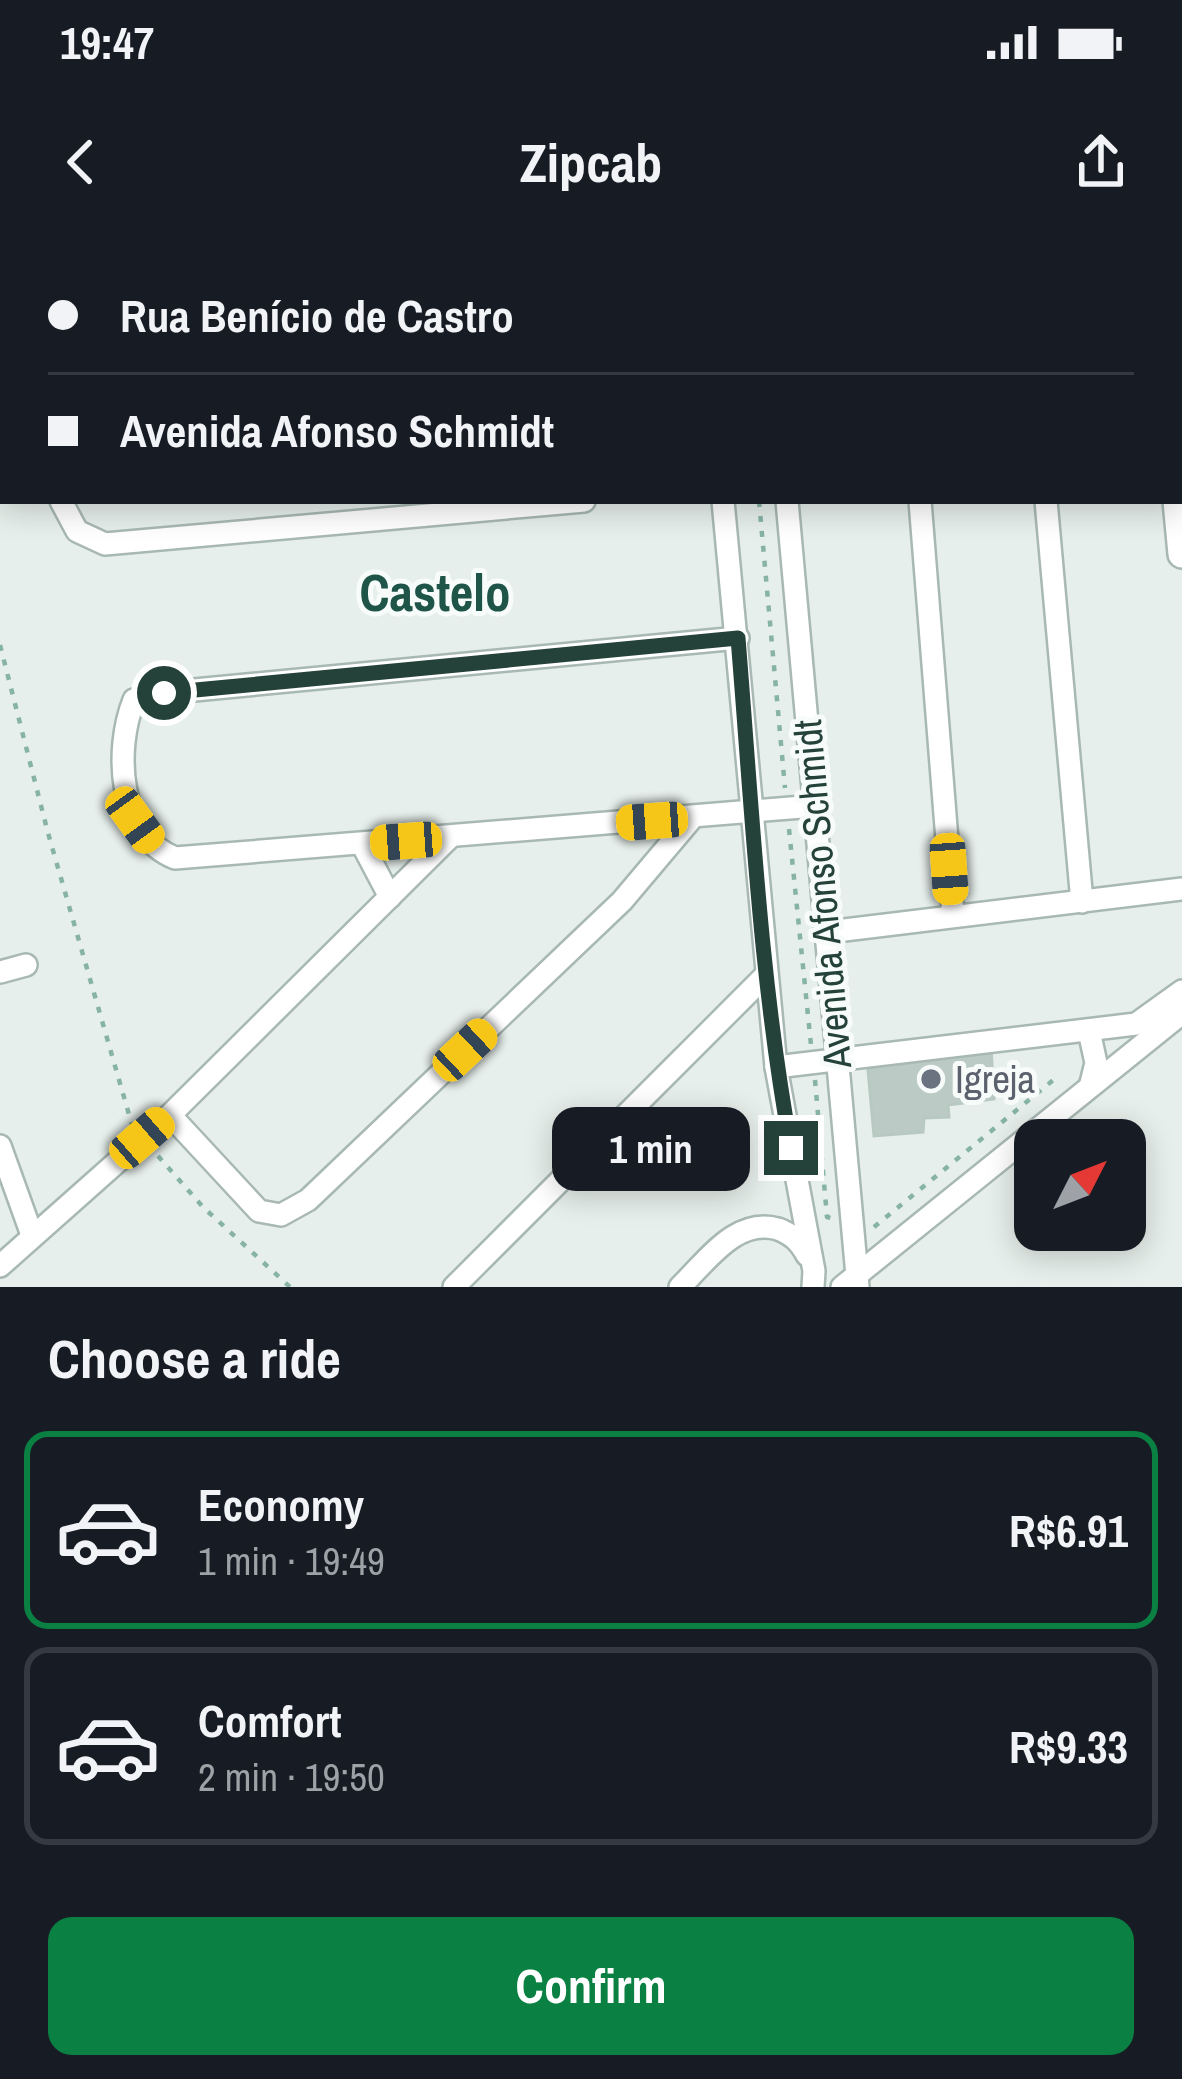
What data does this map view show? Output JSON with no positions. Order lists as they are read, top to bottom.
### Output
{
  "streets": {
    "street": ["Avenida Afonso Schmidt"]
  },
  "districts": ["Castelo"],
  "places": ["Igreja"],
  "north": "top right",
  "page": {
    "status": "19:47",
    "header": "Zipcab",
    "banner": ["Rua Benício de Castro", "Avenida Afonso Schmidt"],
    "bubble": "1 min",
    "heading": "Choose a ride",
    "list": [
      {
        "name": "Economy",
        "note": "1 min · 19:49",
        "value": "R$6.91"
      },
      {
        "name": "Comfort",
        "note": "2 min · 19:50",
        "value": "R$9.33"
      }
    ],
    "buttons": "Confirm"
  }
}
